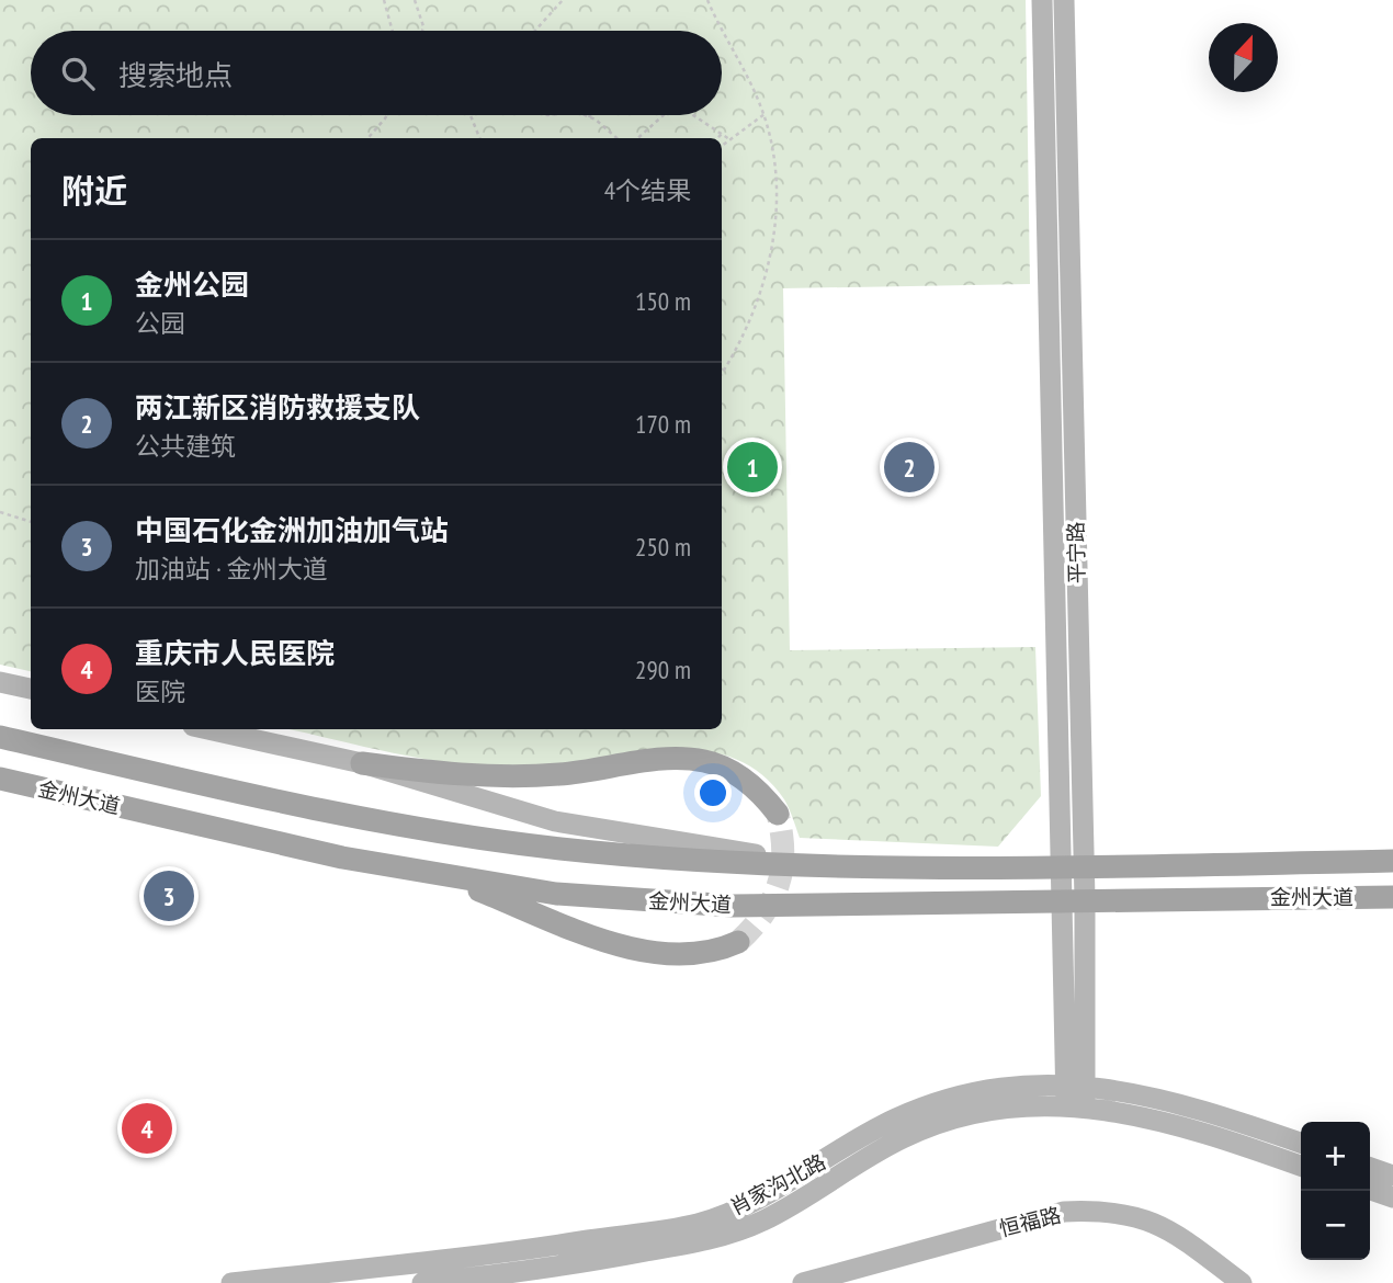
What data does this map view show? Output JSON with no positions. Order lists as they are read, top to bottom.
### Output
{
  "streets": {
    "main road": [
      "平宁路",
      "金州大道",
      "肖家沟北路",
      "恒福路"
    ]
  },
  "crossings": [
    ["平宁路", "金州大道"],
    ["平宁路", "肖家沟北路"]
  ],
  "north": "top",
  "page": {
    "search": "搜索地点",
    "heading": ["附近", "4个结果"],
    "list": [
      {
        "mark": "1",
        "name": "金州公园",
        "note": "公园",
        "value": "150 m"
      },
      {
        "mark": "2",
        "name": "两江新区消防救援支队",
        "note": "公共建筑",
        "value": "170 m"
      },
      {
        "mark": "3",
        "name": "中国石化金洲加油加气站",
        "note": "加油站 · 金州大道",
        "value": "250 m"
      },
      {
        "mark": "4",
        "name": "重庆市人民医院",
        "note": "医院",
        "value": "290 m"
      }
    ],
    "pins": [
      "1",
      "2",
      "3",
      "4"
    ],
    "map_buttons": ["+", "−"]
  }
}
